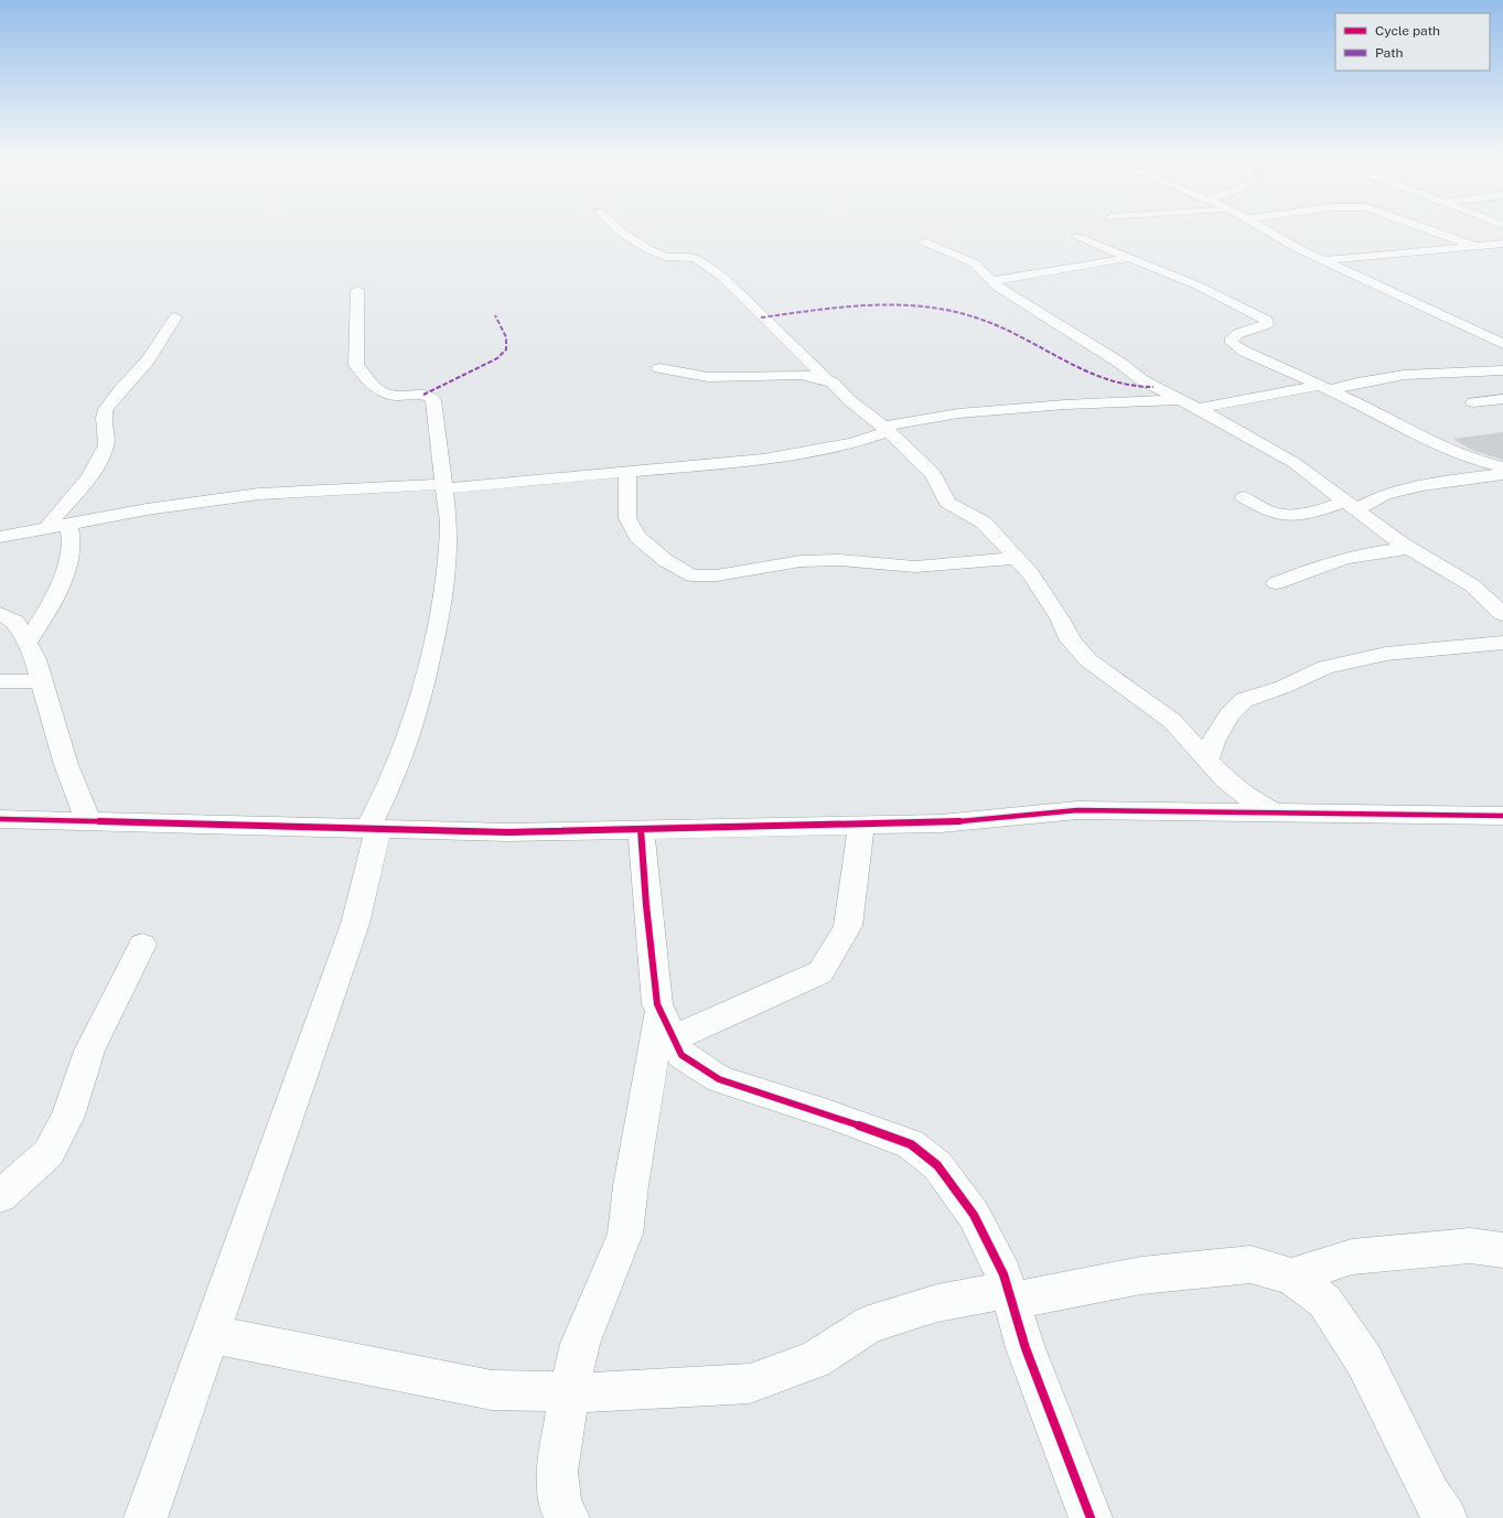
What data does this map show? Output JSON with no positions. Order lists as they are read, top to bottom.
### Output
{
  "legend": ["Cycle path", "Path"]
}
